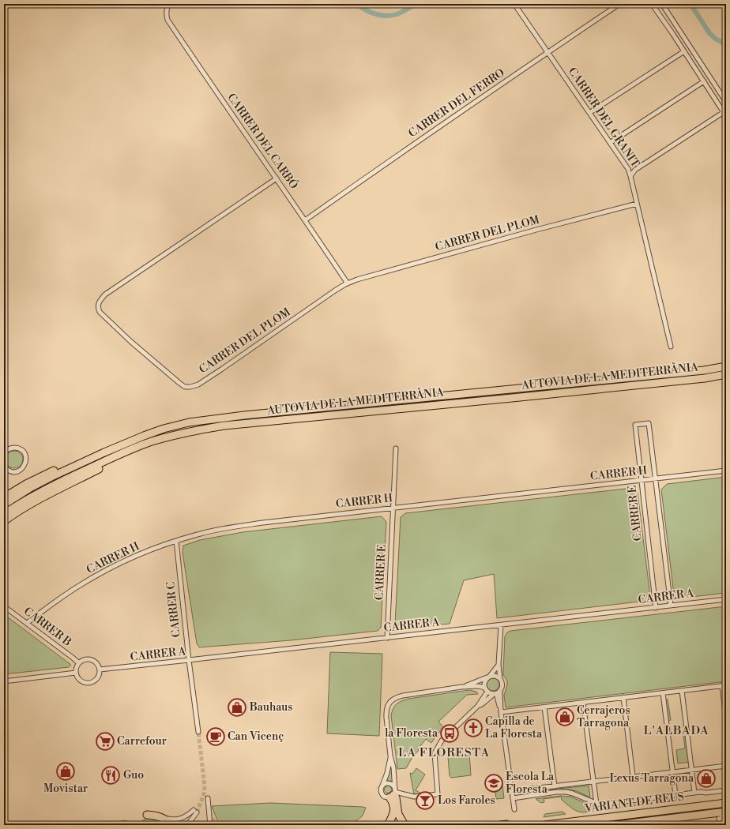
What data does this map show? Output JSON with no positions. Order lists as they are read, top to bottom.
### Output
{
  "streets": {
    "highway": ["AUTOVIA DE LA MEDITERRÀNIA", "VARIANT DE REUS"],
    "street": [
      "CARRER DEL FERRO",
      "CARRER DEL GRANIT",
      "CARRER DEL CARBÓ",
      "CARRER DEL PLOM",
      "CARRER H",
      "CARRER E",
      "CARRER A",
      "CARRER C",
      "CARRER B"
    ]
  },
  "crossings": [
    ["CARRER DEL FERRO", "CARRER DEL GRANIT"],
    ["CARRER DEL FERRO", "CARRER DEL CARBÓ"],
    ["CARRER DEL GRANIT", "CARRER DEL PLOM"],
    ["CARRER DEL CARBÓ", "CARRER DEL PLOM"],
    ["CARRER H", "CARRER E"],
    ["CARRER H", "CARRER C"],
    ["CARRER H", "CARRER B"],
    ["CARRER E", "CARRER A"],
    ["CARRER A", "CARRER C"],
    ["CARRER A", "CARRER B"]
  ],
  "districts": ["L'ALBADA", "LA FLORESTA"],
  "places": {
    "shop": [
      "Bauhaus",
      "Cerrajeros Tarragona",
      "Movistar",
      "Lexus Tarragona"
    ],
    "church": ["Capilla de La Floresta"],
    "bus stop": ["la Floresta"],
    "cafe": ["Can Vicenç"],
    "supermarket": ["Carrefour"],
    "restaurant": ["Guo"],
    "school or university": ["Escola La Floresta"],
    "bar": ["Los Faroles"]
  }
}
